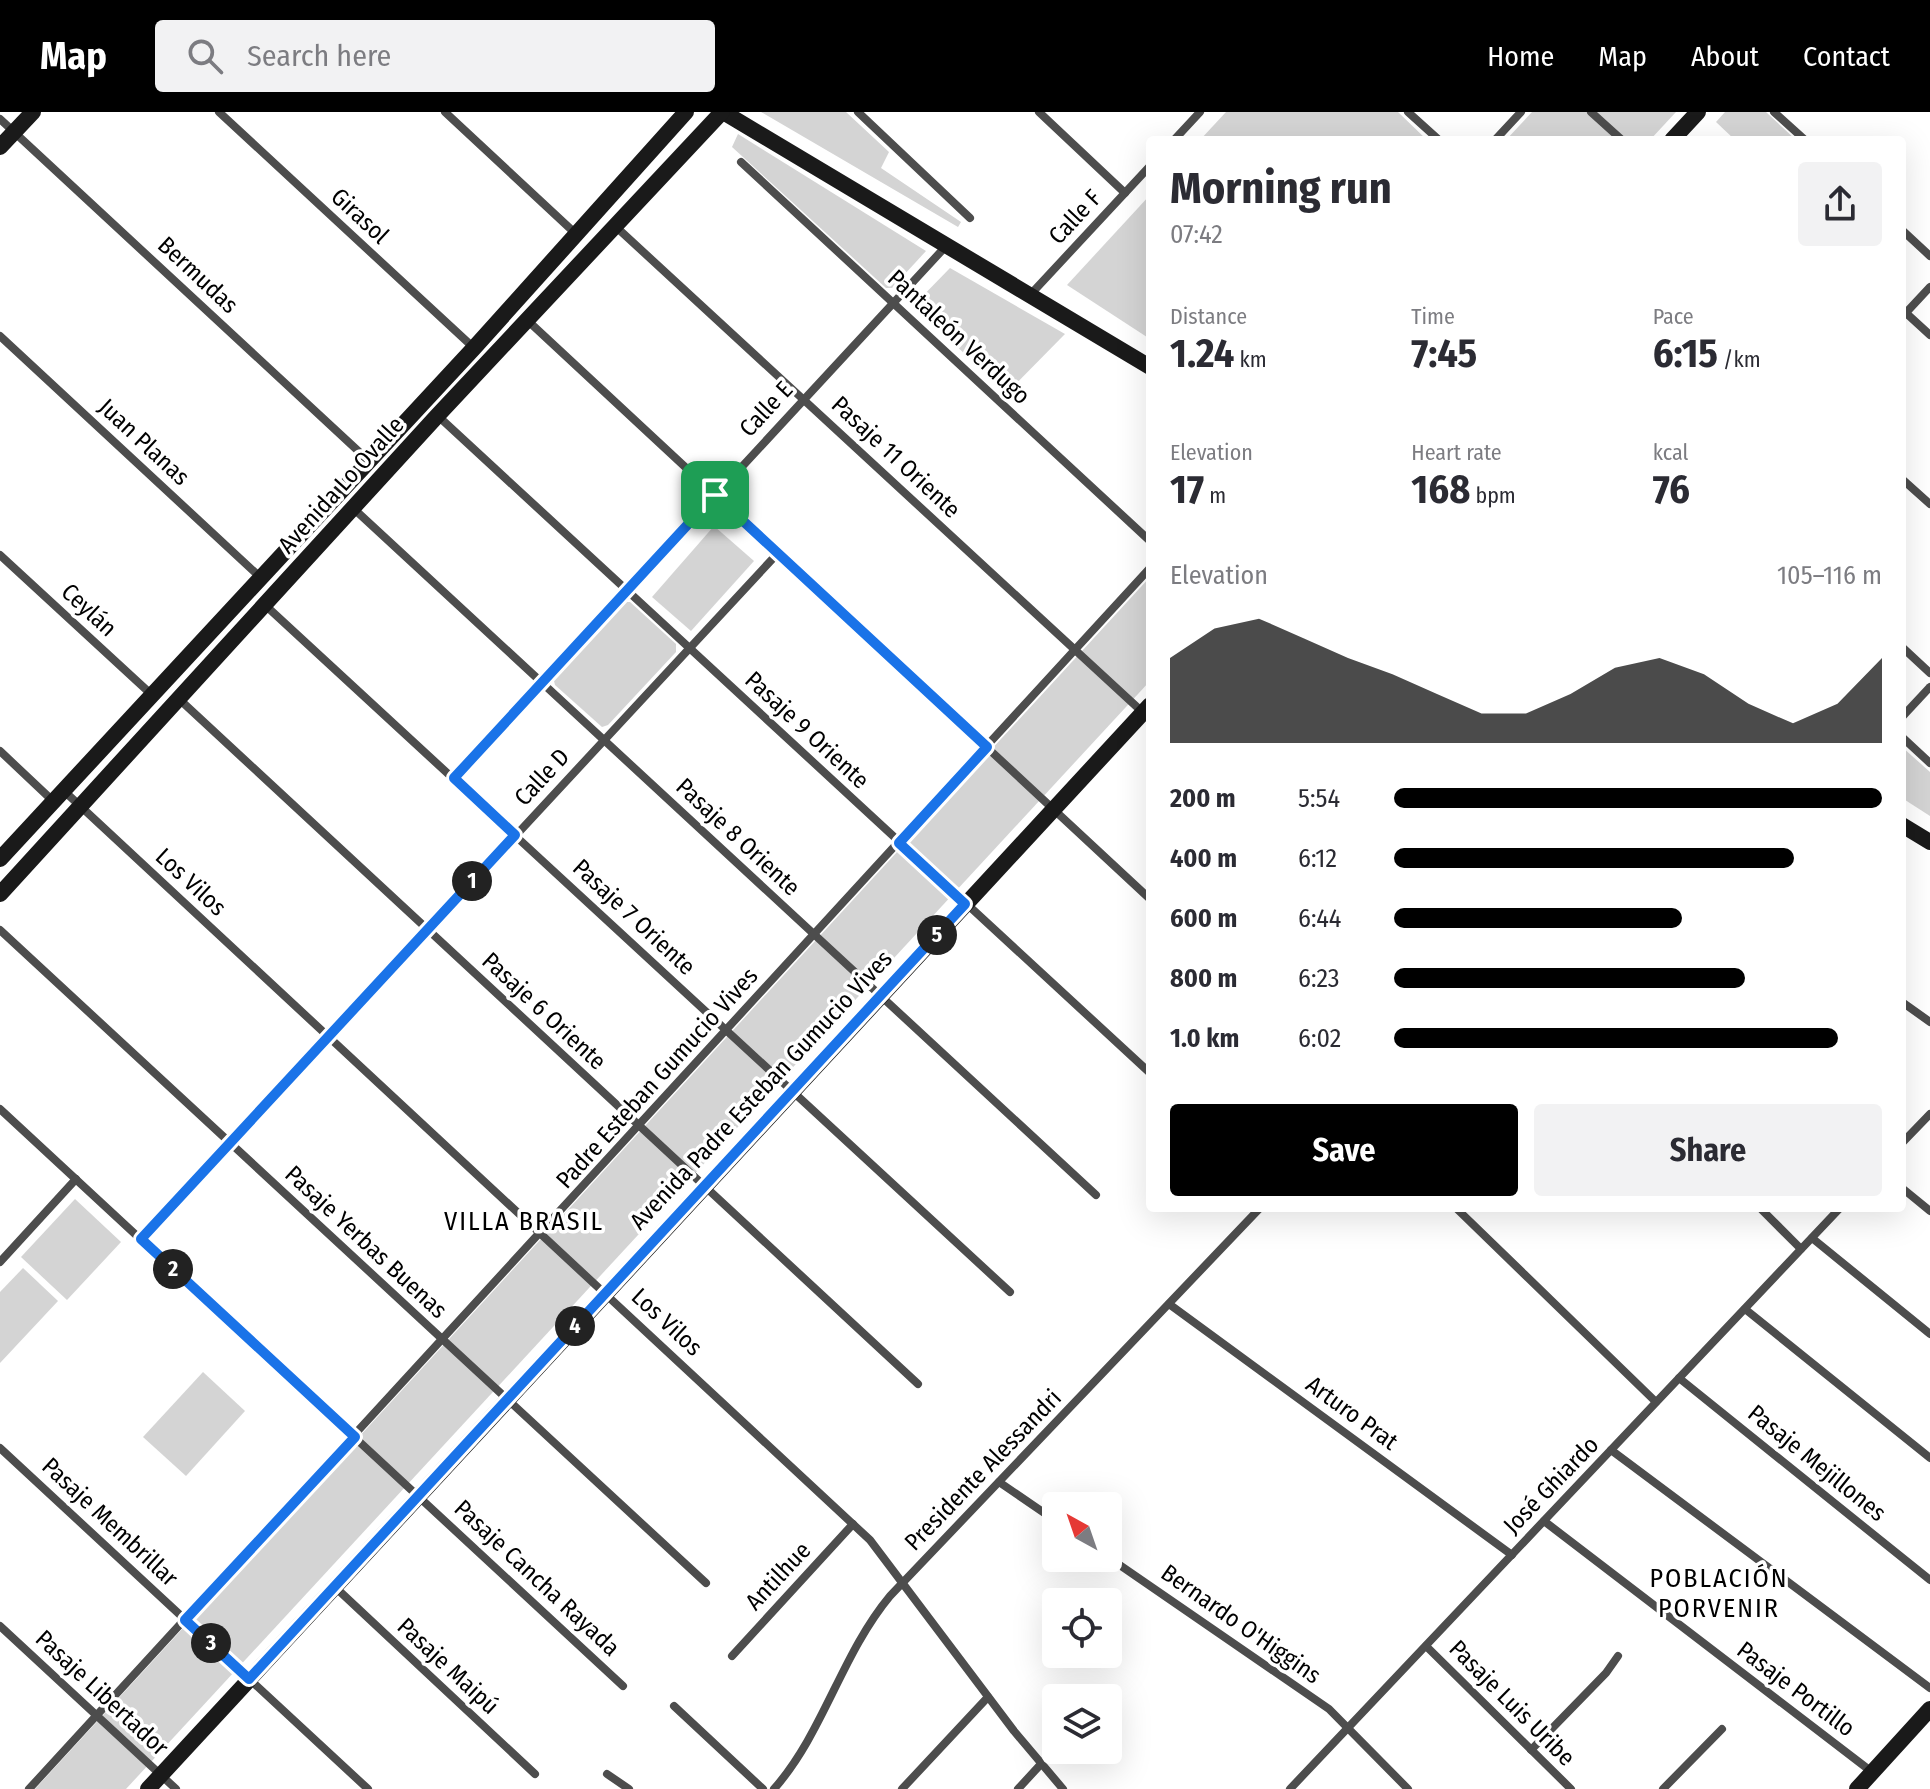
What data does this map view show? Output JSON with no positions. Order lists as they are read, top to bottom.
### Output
{
  "streets": {
    "main road": ["Avenida Lo Ovalle", "Avenida Padre Esteban Gumucio Vives"],
    "street": [
      "Girasol",
      "Calle F",
      "Bermudas",
      "Pantaleón Verdugo",
      "Calle E",
      "Juan Planas",
      "Pasaje 11 Oriente",
      "Ceylán",
      "Pasaje 9 Oriente",
      "Calle D",
      "Pasaje 8 Oriente",
      "Los Vilos",
      "Pasaje 7 Oriente",
      "Pasaje 6 Oriente",
      "Padre Esteban Gumucio Vives",
      "Pasaje Yerbas Buenas",
      "Arturo Prat",
      "Pasaje Mejillones",
      "Presidente Alessandri",
      "José Ghiardo",
      "Pasaje Membrillar",
      "Antilhue",
      "Pasaje Cancha Rayada",
      "Bernardo O'Higgins",
      "Pasaje Maipú",
      "Pasaje Portillo",
      "Pasaje Libertador",
      "Pasaje Luis Uribe"
    ]
  },
  "crossings": [
    ["Girasol", "Avenida Lo Ovalle"],
    ["Bermudas", "Avenida Lo Ovalle"],
    ["Pantaleón Verdugo", "Calle E"],
    ["Calle E", "Pasaje 11 Oriente"],
    ["Calle E", "Pasaje 9 Oriente"],
    ["Calle E", "Pasaje 8 Oriente"],
    ["Calle E", "Pasaje 7 Oriente"],
    ["Juan Planas", "Avenida Lo Ovalle"],
    ["Pasaje 11 Oriente", "Avenida Lo Ovalle"],
    ["Pasaje 11 Oriente", "Padre Esteban Gumucio Vives"],
    ["Avenida Lo Ovalle", "Ceylán"],
    ["Avenida Lo Ovalle", "Pasaje 9 Oriente"],
    ["Avenida Lo Ovalle", "Pasaje 8 Oriente"],
    ["Avenida Lo Ovalle", "Los Vilos"],
    ["Avenida Lo Ovalle", "Pasaje 7 Oriente"],
    ["Avenida Lo Ovalle", "Pasaje 6 Oriente"],
    ["Pasaje 9 Oriente", "Calle D"],
    ["Pasaje 9 Oriente", "Padre Esteban Gumucio Vives"],
    ["Pasaje 9 Oriente", "Avenida Padre Esteban Gumucio Vives"],
    ["Calle D", "Pasaje 8 Oriente"],
    ["Calle D", "Los Vilos"],
    ["Calle D", "Pasaje 7 Oriente"],
    ["Calle D", "Pasaje 6 Oriente"],
    ["Calle D", "Pasaje Yerbas Buenas"],
    ["Calle D", "Pasaje Cancha Rayada"],
    ["Pasaje 8 Oriente", "Padre Esteban Gumucio Vives"],
    ["Pasaje 8 Oriente", "Avenida Padre Esteban Gumucio Vives"],
    ["Los Vilos", "Padre Esteban Gumucio Vives"],
    ["Los Vilos", "Avenida Padre Esteban Gumucio Vives"],
    ["Los Vilos", "Presidente Alessandri"],
    ["Los Vilos", "Antilhue"],
    ["Pasaje 7 Oriente", "Padre Esteban Gumucio Vives"],
    ["Pasaje 7 Oriente", "Avenida Padre Esteban Gumucio Vives"],
    ["Pasaje 6 Oriente", "Padre Esteban Gumucio Vives"],
    ["Pasaje 6 Oriente", "Avenida Padre Esteban Gumucio Vives"],
    ["Padre Esteban Gumucio Vives", "Pasaje Yerbas Buenas"],
    ["Padre Esteban Gumucio Vives", "Pasaje Membrillar"],
    ["Padre Esteban Gumucio Vives", "Pasaje Cancha Rayada"],
    ["Padre Esteban Gumucio Vives", "Pasaje Libertador"],
    ["Avenida Padre Esteban Gumucio Vives", "Pasaje Yerbas Buenas"],
    ["Avenida Padre Esteban Gumucio Vives", "Pasaje Membrillar"],
    ["Avenida Padre Esteban Gumucio Vives", "Pasaje Cancha Rayada"],
    ["Avenida Padre Esteban Gumucio Vives", "Pasaje Maipú"],
    ["Avenida Padre Esteban Gumucio Vives", "Pasaje Libertador"],
    ["Arturo Prat", "Presidente Alessandri"],
    ["Arturo Prat", "José Ghiardo"],
    ["Pasaje Mejillones", "José Ghiardo"],
    ["José Ghiardo", "Bernardo O'Higgins"],
    ["José Ghiardo", "Pasaje Portillo"],
    ["José Ghiardo", "Pasaje Luis Uribe"]
  ],
  "districts": ["VILLA BRASIL", "POBLACIÓN PORVENIR"],
  "north": "top left",
  "page": {
    "header": "Map",
    "search": "Search here",
    "nav": [
      "Home",
      "Map",
      "About",
      "Contact"
    ],
    "heading": ["Morning run", "07:42"],
    "stats": [
      ["Distance", "1.24 km"],
      ["Time", "7:45"],
      ["Pace", "6:15 /km"],
      ["Elevation", "17 m"],
      ["Heart rate", "168 bpm"],
      ["kcal", "76"]
    ],
    "chart": ["Elevation", "105–116 m"],
    "list": [
      {
        "name": "200 m",
        "note": "5:54"
      },
      {
        "name": "400 m",
        "note": "6:12"
      },
      {
        "name": "600 m",
        "note": "6:44"
      },
      {
        "name": "800 m",
        "note": "6:23"
      },
      {
        "name": "1.0 km",
        "note": "6:02"
      }
    ],
    "pins": [
      "1",
      "5",
      "2",
      "4",
      "3"
    ],
    "buttons": ["Save", "Share"]
  }
}
